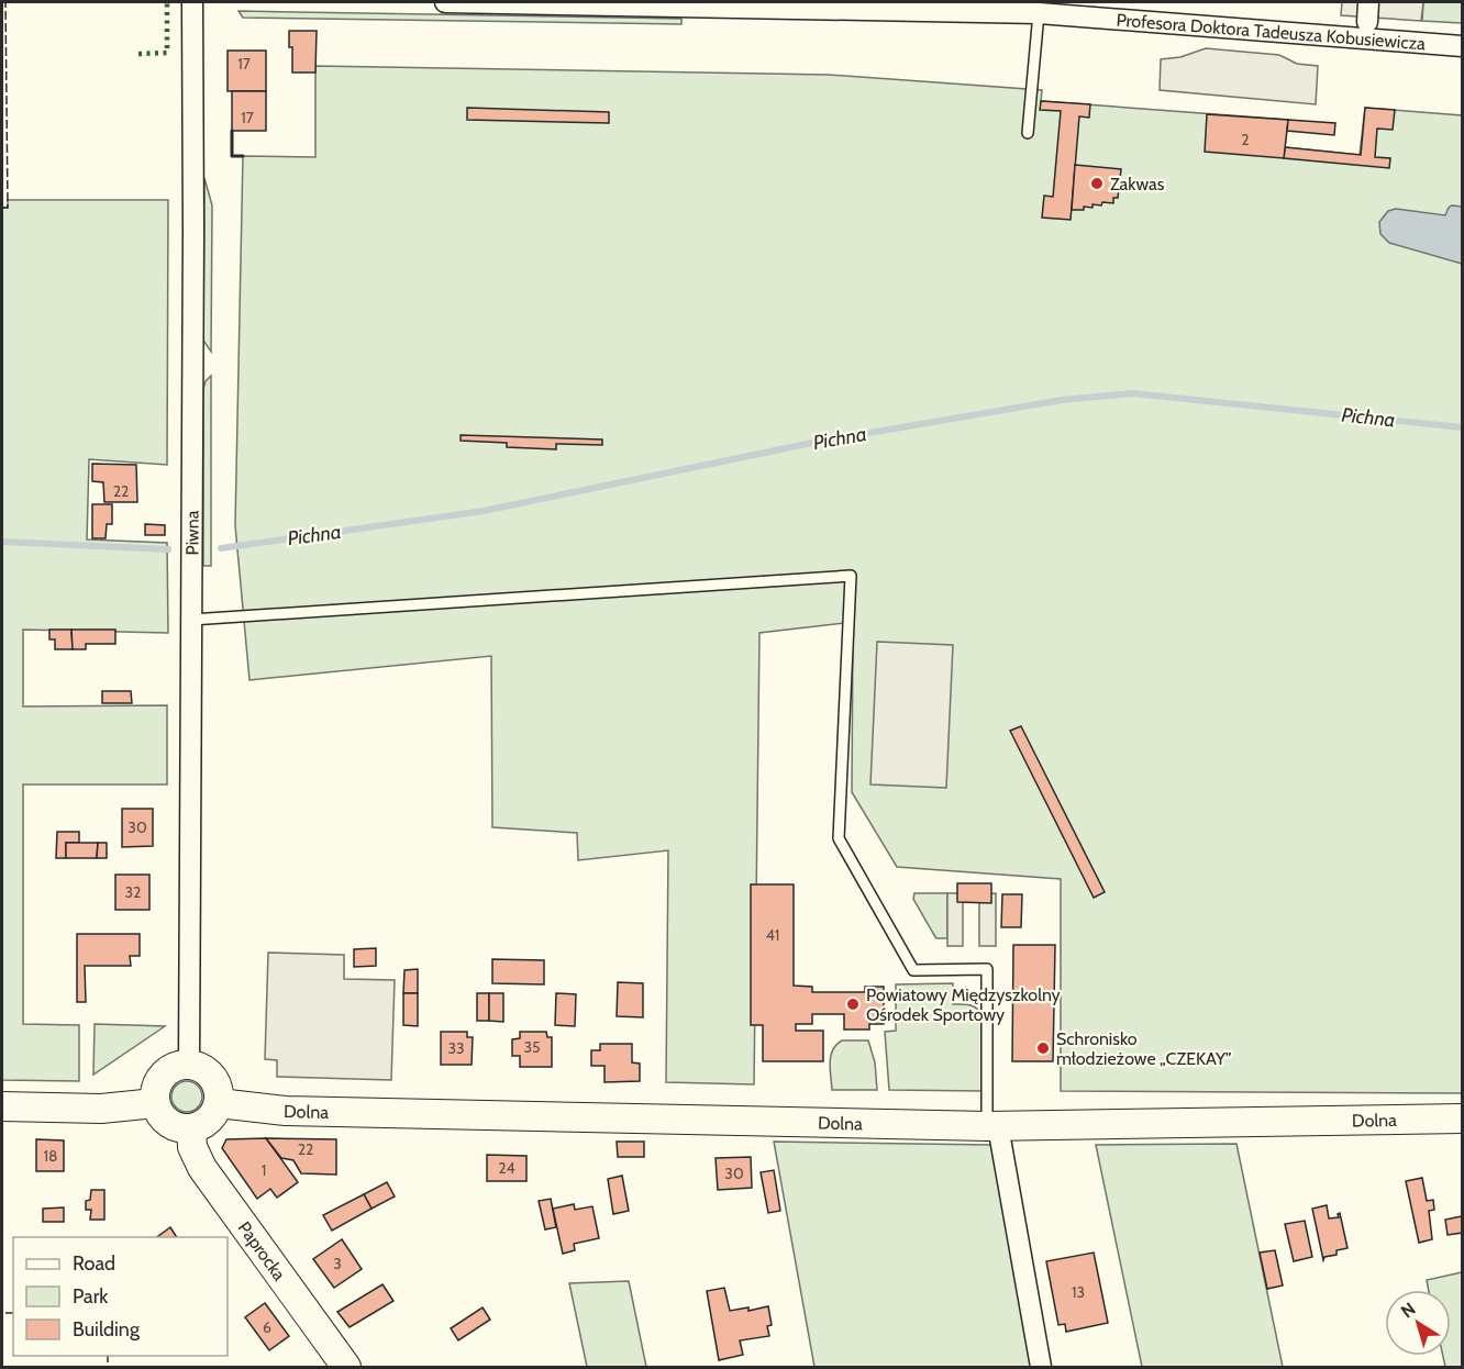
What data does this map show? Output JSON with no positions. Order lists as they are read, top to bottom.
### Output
{
  "streets": {
    "street": [
      "Profesora Doktora Tadeusza Kobusiewicza",
      "Piwna",
      "Dolna",
      "Paprocka"
    ]
  },
  "crossings": [
    ["Piwna", "Dolna"],
    ["Piwna", "Paprocka"],
    ["Dolna", "Paprocka"]
  ],
  "water": ["Pichna"],
  "places": ["Zakwas", "Powiatowy Międzyszkolny Ośrodek Sportowy", "Schronisko młodzieżowe „CZEKAY”"],
  "house_numbers": [
    "17",
    "17",
    "2",
    "22",
    "30",
    "32",
    "41",
    "35",
    "33",
    "22",
    "18",
    "24",
    "1",
    "30",
    "3",
    "13",
    "6"
  ],
  "legend": ["Road", "Park", "Building"],
  "north": "top left"
}
